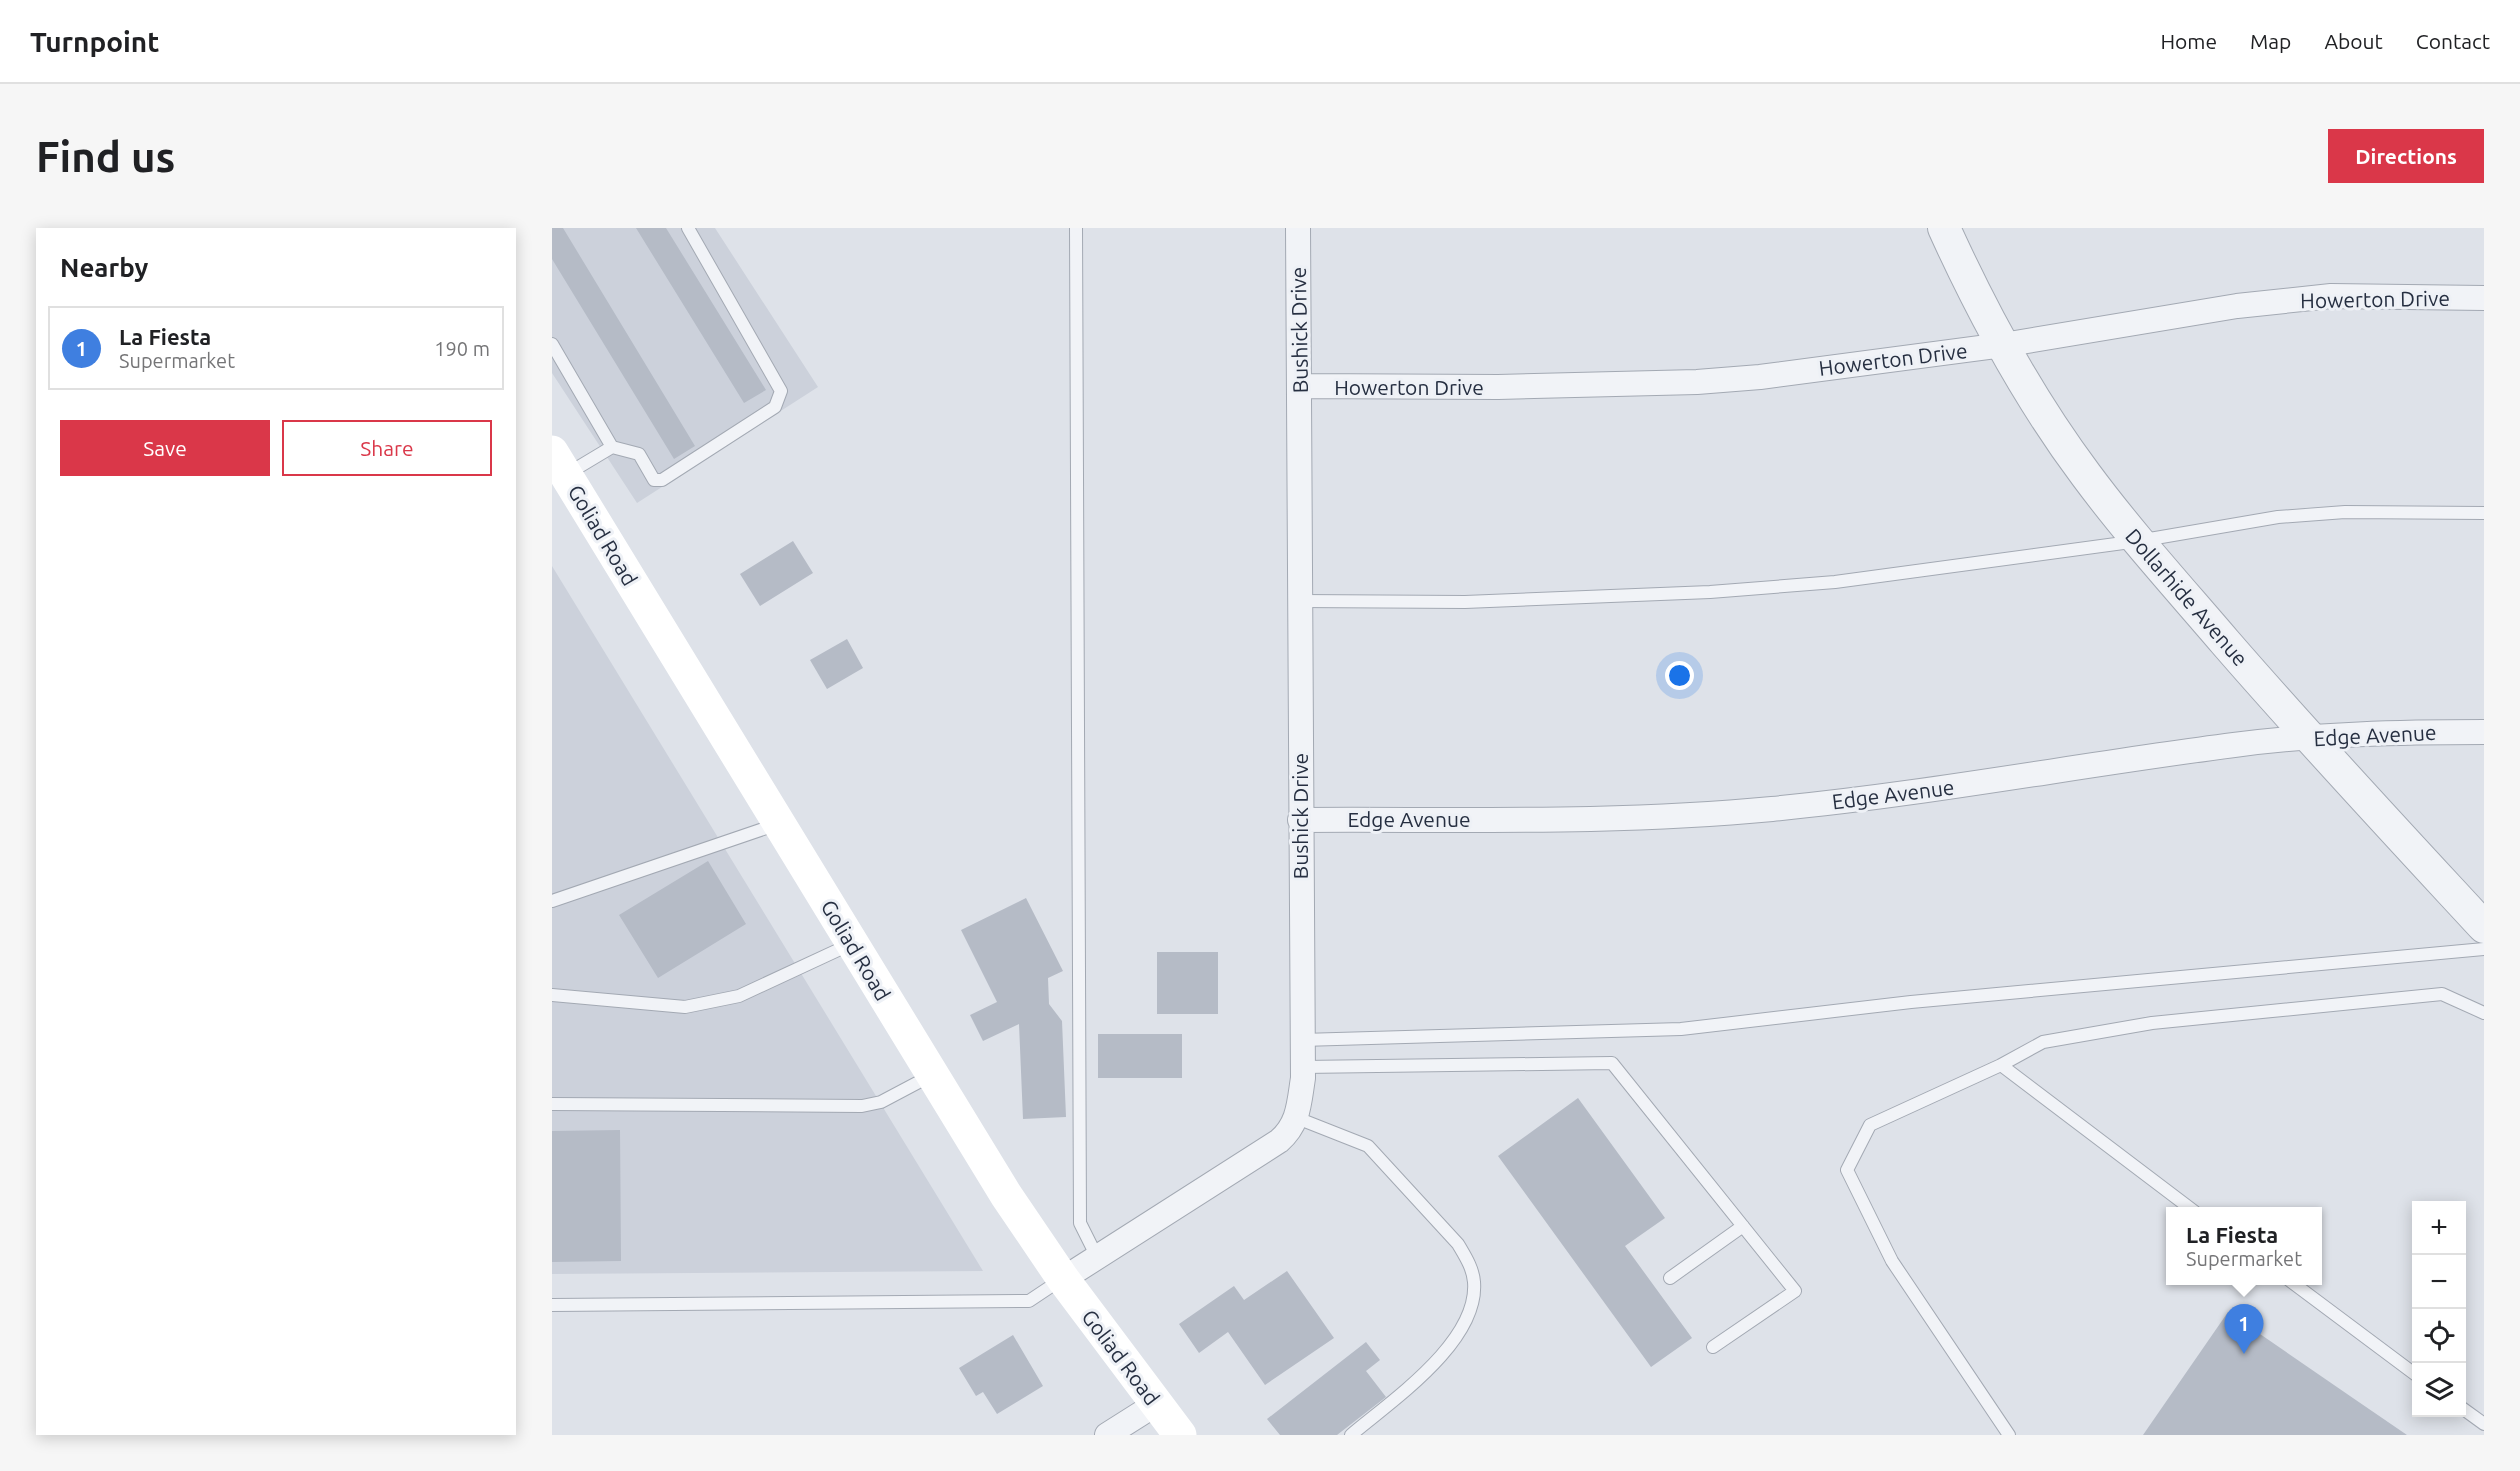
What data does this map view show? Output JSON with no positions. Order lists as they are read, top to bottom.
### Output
{
  "streets": {
    "main road": ["Goliad Road"],
    "street": [
      "Howerton Drive",
      "Bushick Drive",
      "Dollarhide Avenue",
      "Edge Avenue"
    ]
  },
  "crossings": [
    ["Howerton Drive", "Bushick Drive"],
    ["Howerton Drive", "Dollarhide Avenue"],
    ["Bushick Drive", "Edge Avenue"],
    ["Dollarhide Avenue", "Edge Avenue"]
  ],
  "page": {
    "header": "Turnpoint",
    "nav": [
      "Home",
      "Map",
      "About",
      "Contact"
    ],
    "buttons": [
      "Directions",
      ["Save", "Share"]
    ],
    "title": "Find us",
    "heading": "Nearby",
    "list": [
      {
        "mark": "1",
        "name": "La Fiesta",
        "note": "Supermarket",
        "value": "190 m"
      }
    ],
    "map_buttons": ["+", "−"],
    "popup": ["La Fiesta", "Supermarket"],
    "pins": "1"
  }
}
